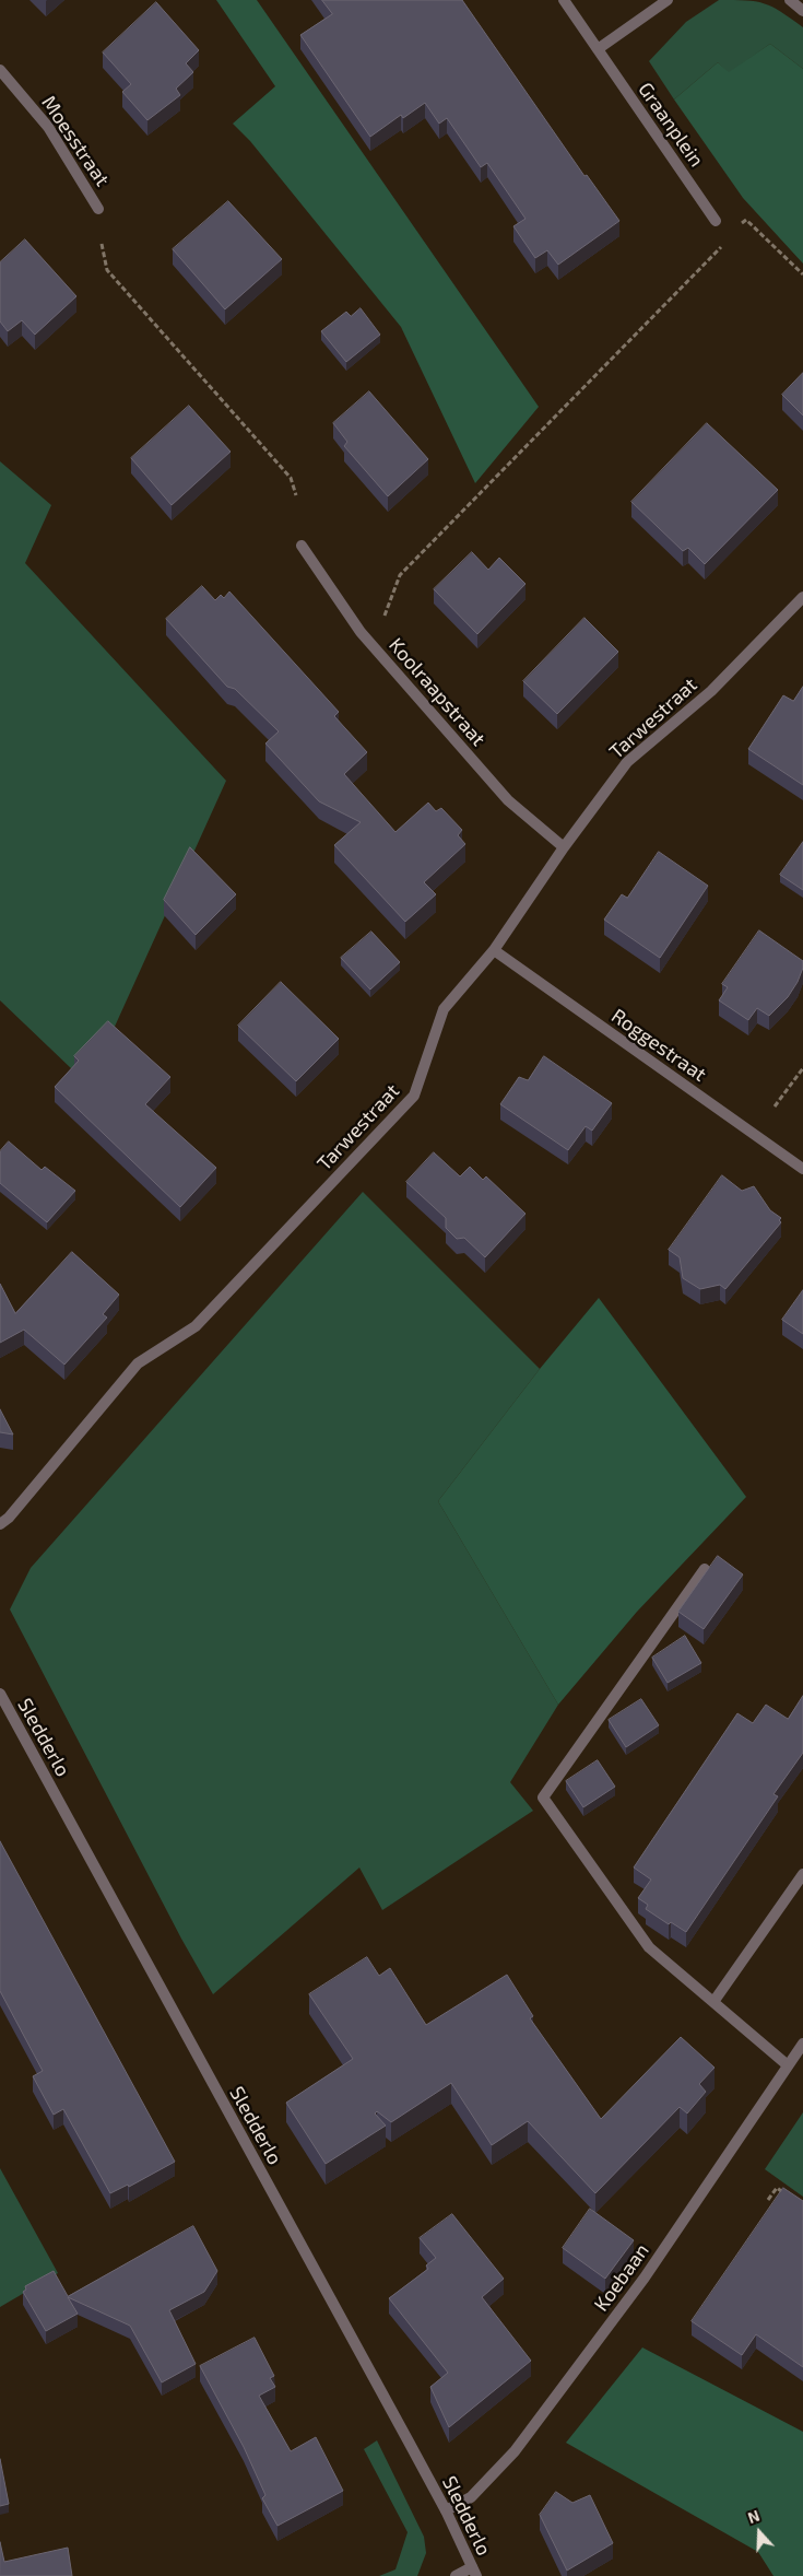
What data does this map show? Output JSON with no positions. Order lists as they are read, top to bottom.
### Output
{
  "streets": {
    "street": [
      "Graanplein",
      "Moesstraat",
      "Koolraapstraat",
      "Tarwestraat",
      "Roggestraat",
      "Sledderlo",
      "Koebaan"
    ]
  },
  "crossings": [
    ["Koolraapstraat", "Tarwestraat"],
    ["Tarwestraat", "Roggestraat"],
    ["Sledderlo", "Koebaan"]
  ],
  "north": "top"
}
